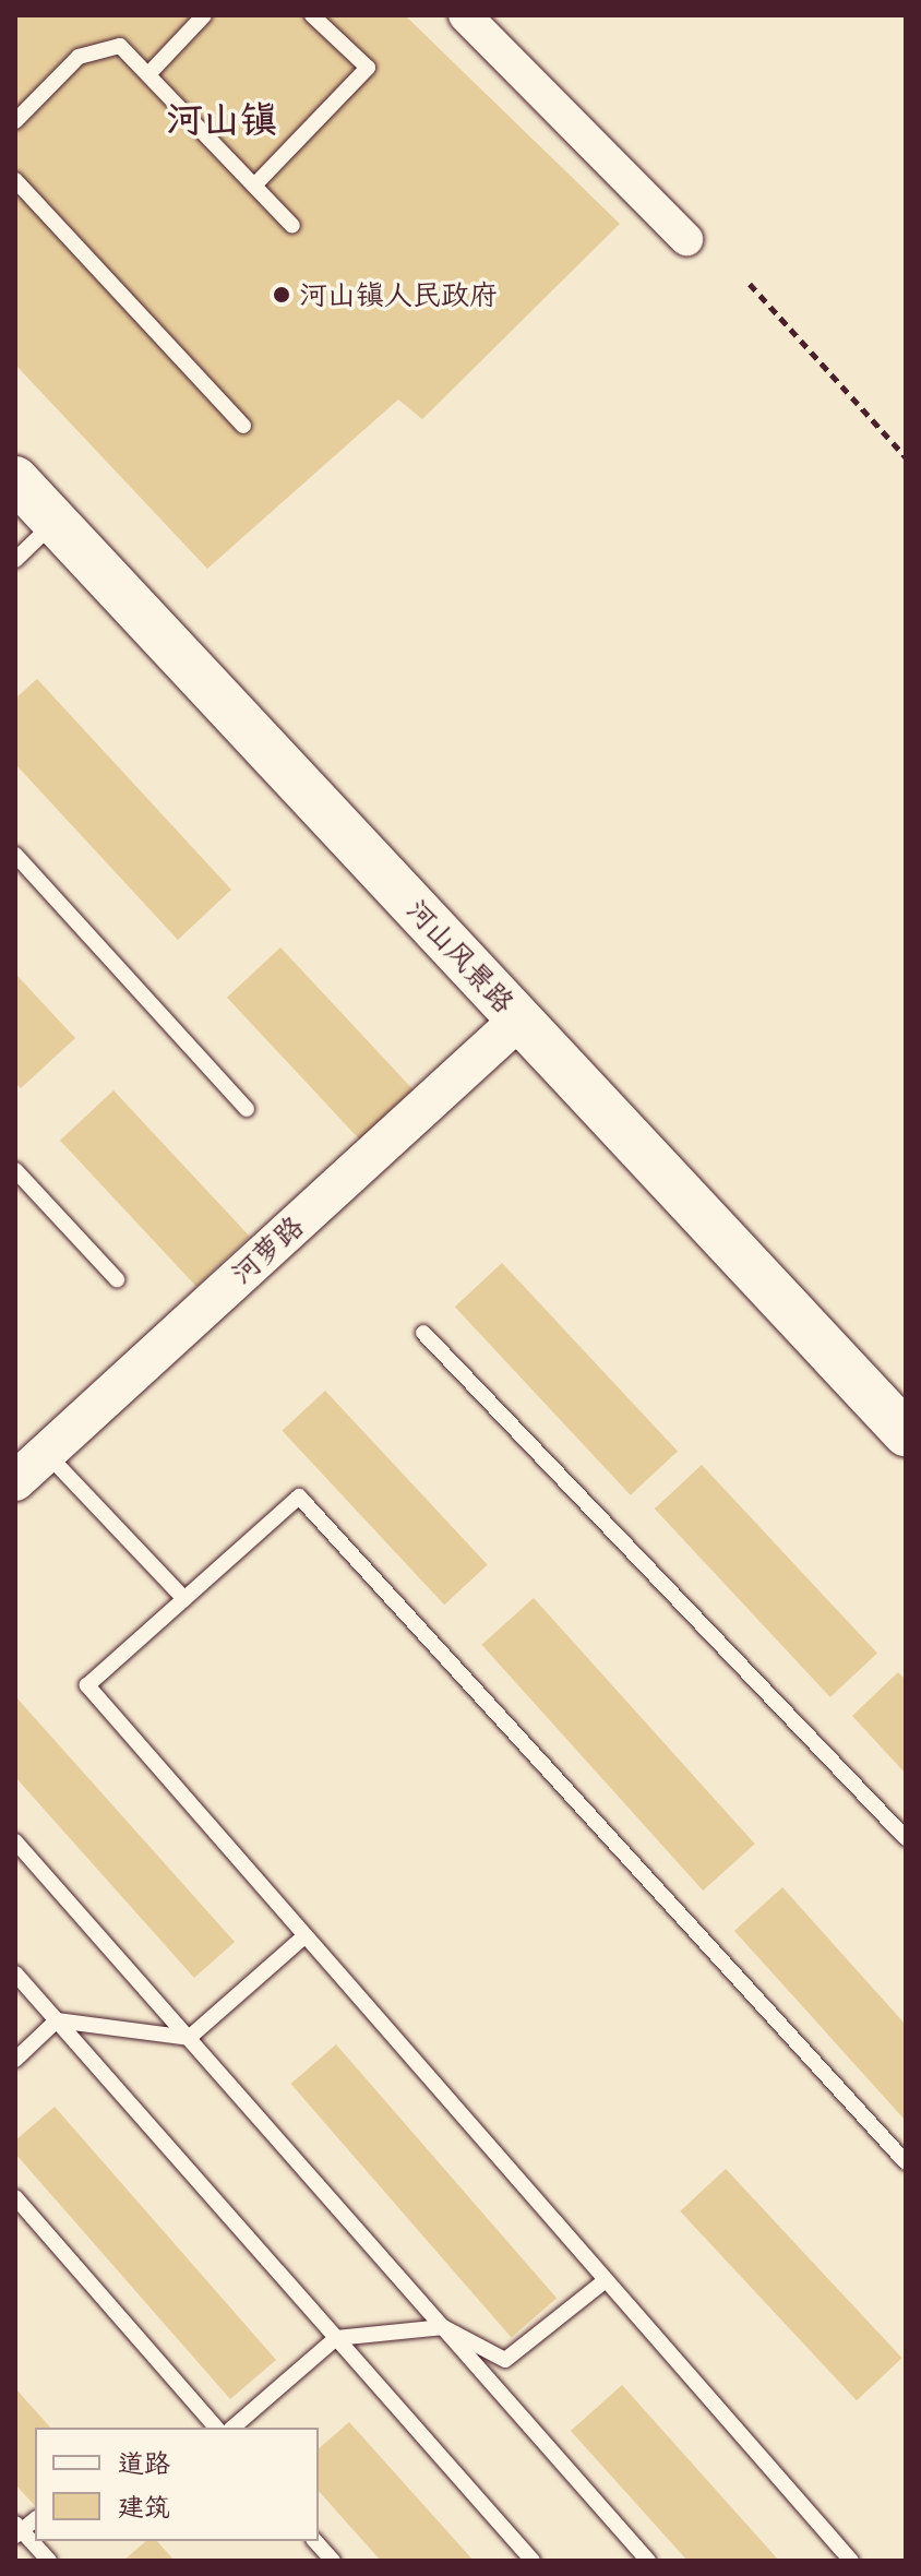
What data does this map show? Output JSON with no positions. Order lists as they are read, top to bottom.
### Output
{
  "streets": {
    "main road": ["河山风景路"],
    "street": ["河萝路"]
  },
  "crossings": [
    ["河山风景路", "河萝路"]
  ],
  "districts": ["河山镇"],
  "places": ["河山镇人民政府"],
  "legend": ["道路", "建筑"]
}
